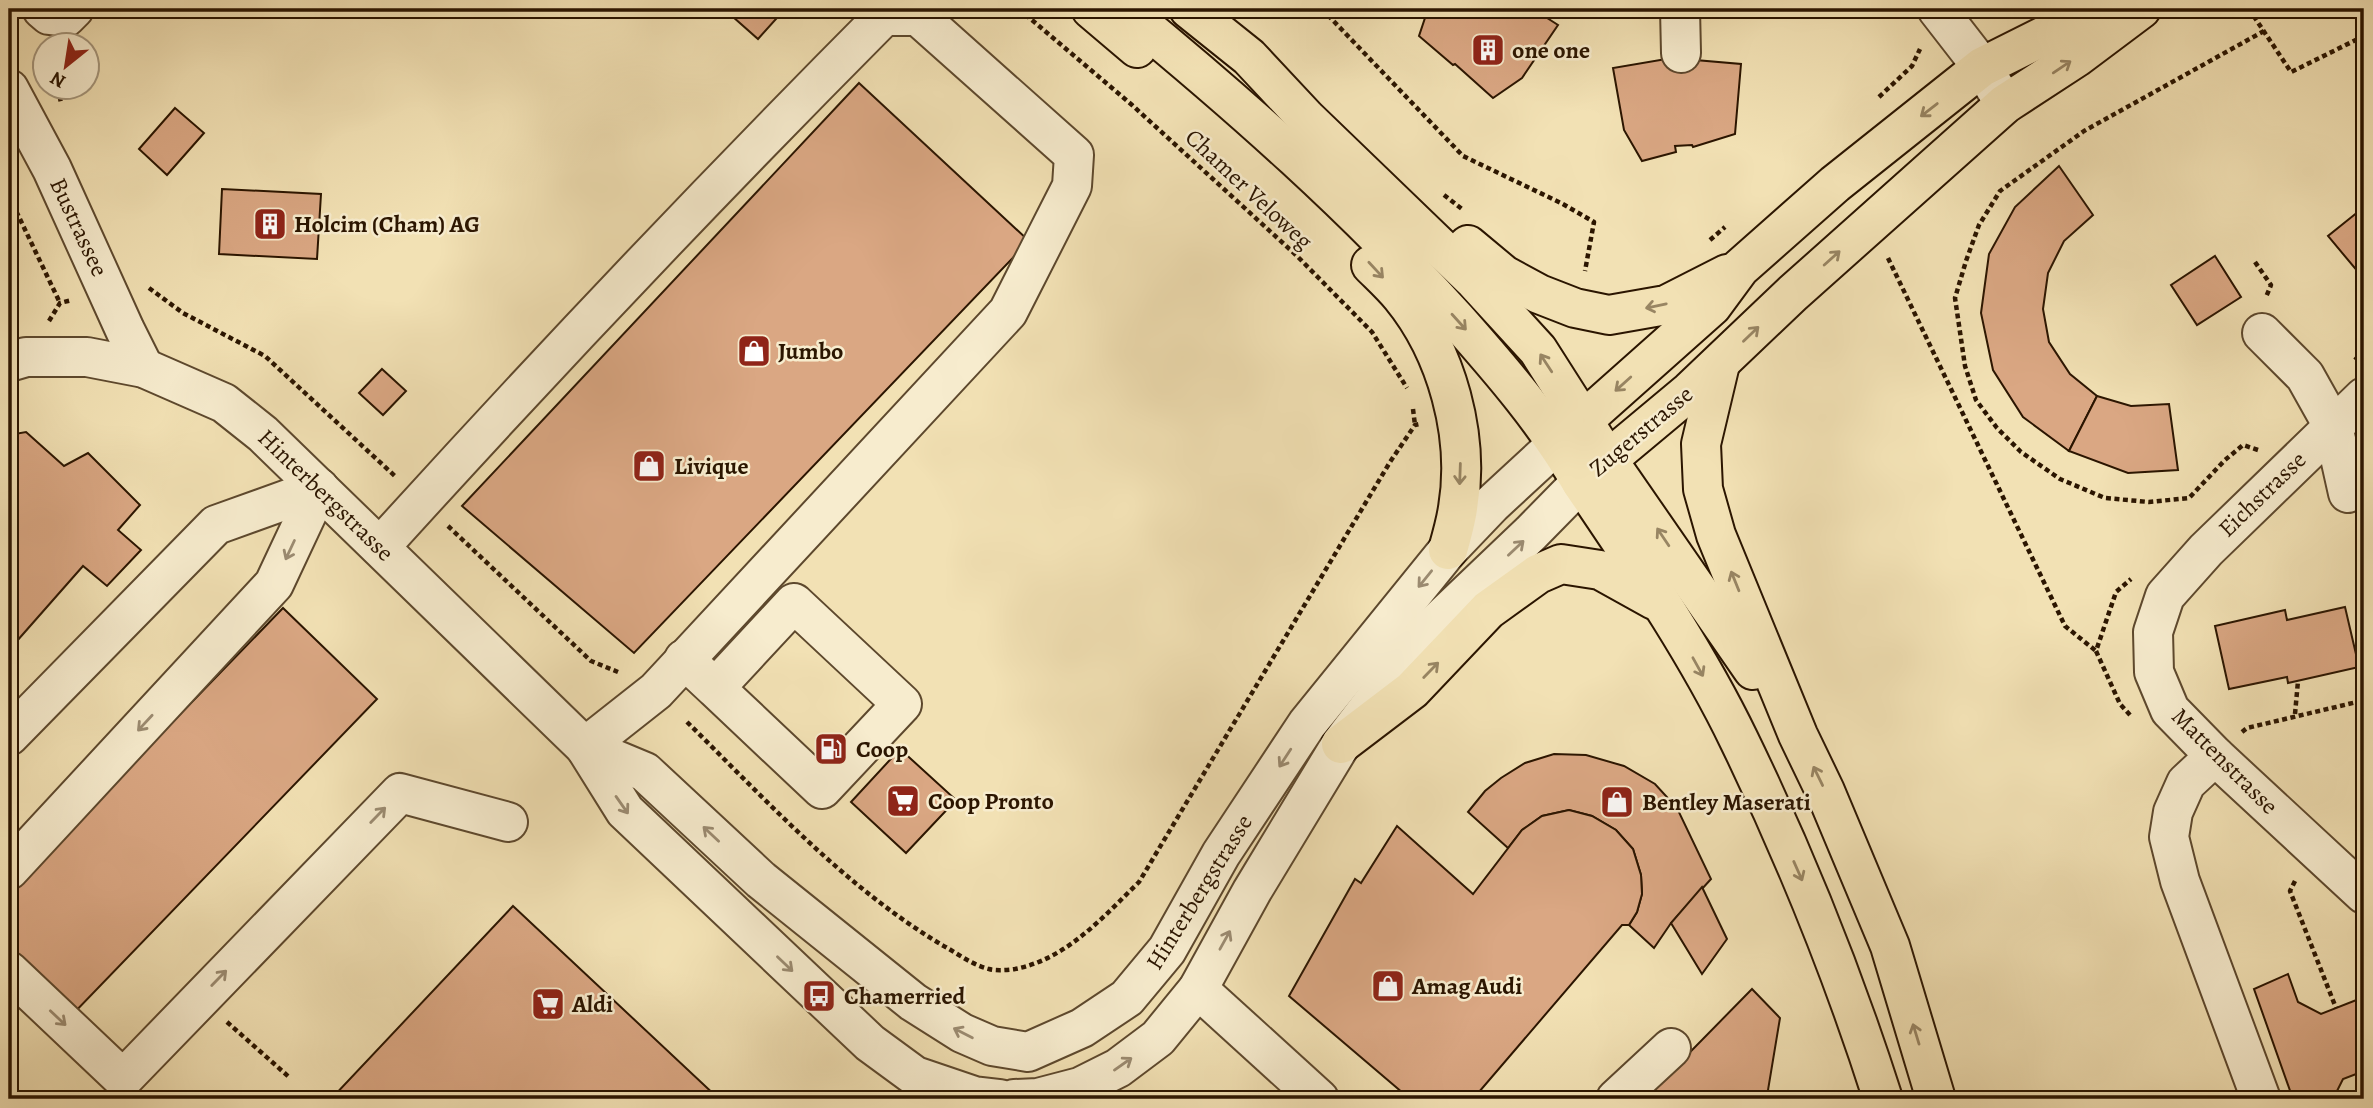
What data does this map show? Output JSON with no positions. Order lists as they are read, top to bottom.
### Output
{
  "streets": {
    "main road": ["Zugerstrasse"],
    "street": [
      "Bustrassee",
      "Eichstrasse",
      "Hinterbergstrasse",
      "Mattenstrasse"
    ],
    "path": ["Chamer Veloweg"]
  },
  "crossings": [
    ["Bustrassee", "Hinterbergstrasse"],
    ["Zugerstrasse", "Hinterbergstrasse"],
    ["Eichstrasse", "Mattenstrasse"]
  ],
  "places": {
    "building": ["one one", "Holcim (Cham) AG"],
    "shop": [
      "Jumbo",
      "Livique",
      "Bentley Maserati",
      "Amag Audi"
    ],
    "fuel station": ["Coop"],
    "supermarket": ["Coop Pronto", "Aldi"],
    "bus stop": ["Chamerried"]
  },
  "north": "bottom left"
}
